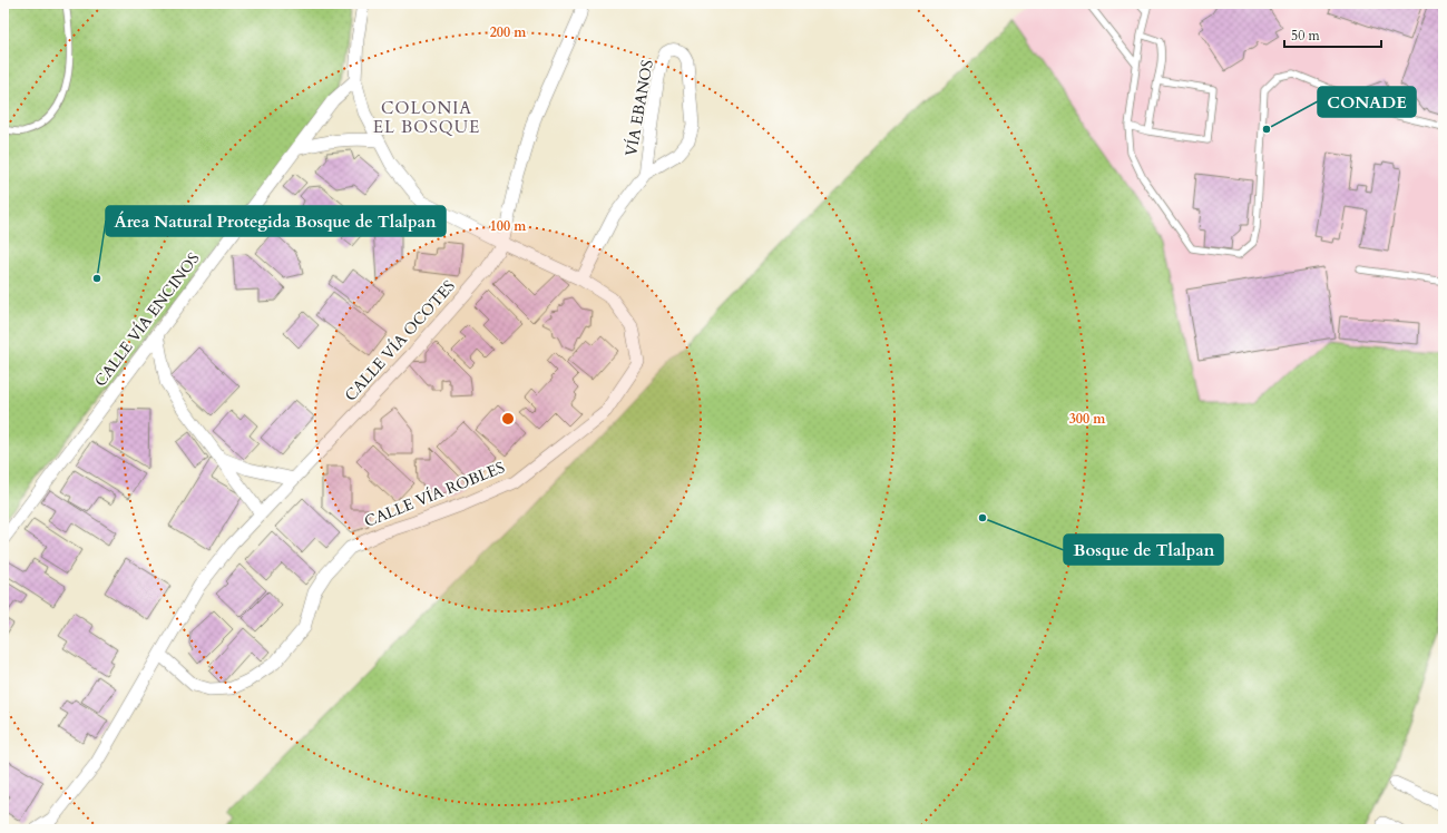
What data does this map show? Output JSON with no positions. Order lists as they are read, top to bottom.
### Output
{
  "streets": {
    "street": [
      "VÍA EBANOS",
      "CALLE VÍA ENCINOS",
      "CALLE VÍA OCOTES",
      "CALLE VÍA ROBLES"
    ]
  },
  "crossings": [
    ["VÍA EBANOS", "CALLE VÍA ROBLES"],
    ["CALLE VÍA ENCINOS", "CALLE VÍA ROBLES"],
    ["CALLE VÍA OCOTES", "CALLE VÍA ROBLES"]
  ],
  "districts": ["COLONIA EL BOSQUE"],
  "places": ["CONADE", "Área Natural Protegida Bosque de Tlalpan", "Bosque de Tlalpan"],
  "scale_bar": "50 m",
  "rings": ["200 m", "100 m", "300 m"]
}
